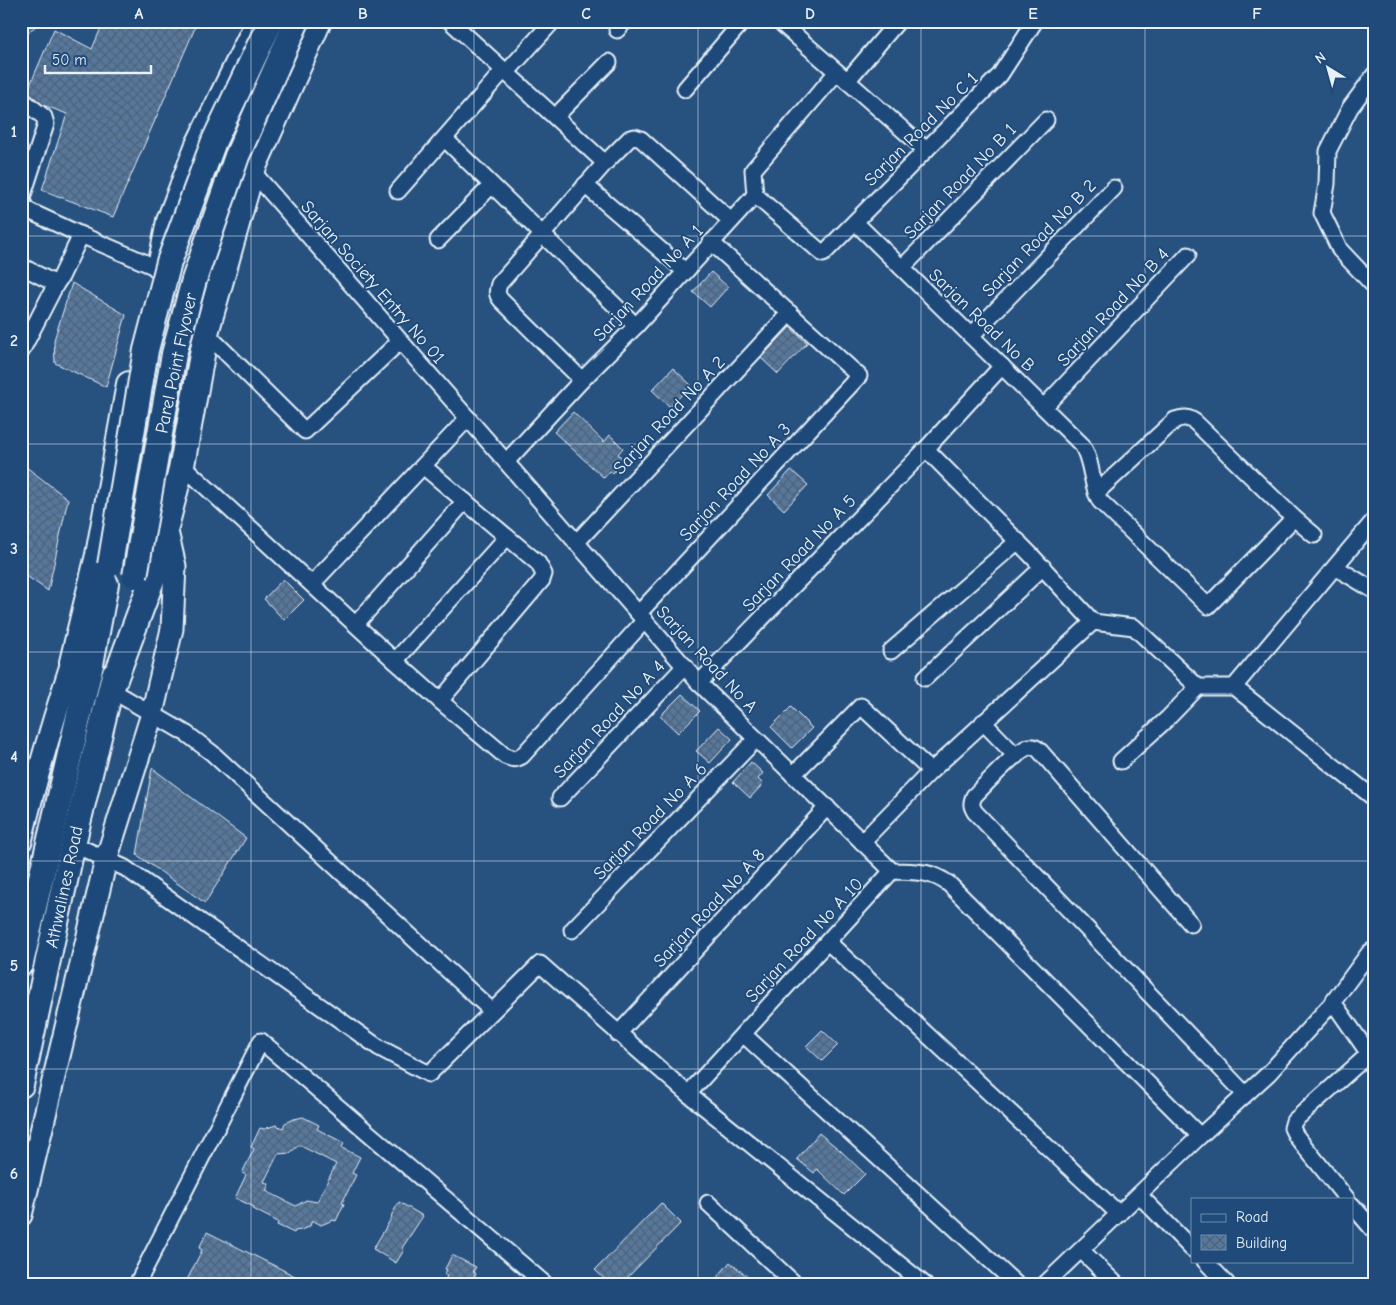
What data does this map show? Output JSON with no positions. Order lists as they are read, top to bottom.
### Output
{
  "streets": {
    "main road": ["Parel Point Flyover", "Athwalines Road"],
    "street": [
      "Sarjan Road No C 1",
      "Sarjan Road No B 1",
      "Sarjan Road No B 2",
      "Sarjan Society Entry No 01",
      "Sarjan Road No A 1",
      "Sarjan Road No B 4",
      "Sarjan Road No B",
      "Sarjan Road No A 2",
      "Sarjan Road No A 3",
      "Sarjan Road No A 5",
      "Sarjan Road No A",
      "Sarjan Road No A 4",
      "Sarjan Road No A 6",
      "Sarjan Road No A 8",
      "Sarjan Road No A 10"
    ]
  },
  "crossings": [
    ["Sarjan Road No C 1", "Sarjan Road No A 1"],
    ["Sarjan Road No C 1", "Sarjan Road No B"],
    ["Sarjan Road No B 1", "Sarjan Road No B"],
    ["Sarjan Road No B 2", "Sarjan Road No B"],
    ["Sarjan Society Entry No 01", "Sarjan Road No A 1"],
    ["Sarjan Society Entry No 01", "Sarjan Road No A"],
    ["Sarjan Road No A 1", "Sarjan Road No A"],
    ["Sarjan Road No B 4", "Sarjan Road No B"],
    ["Sarjan Road No B", "Sarjan Road No A 5"],
    ["Parel Point Flyover", "Athwalines Road"],
    ["Sarjan Road No A 2", "Sarjan Road No A 3"],
    ["Sarjan Road No A 2", "Sarjan Road No A"],
    ["Sarjan Road No A 3", "Sarjan Road No A"],
    ["Sarjan Road No A 5", "Sarjan Road No A"],
    ["Sarjan Road No A", "Sarjan Road No A 4"],
    ["Sarjan Road No A", "Sarjan Road No A 6"],
    ["Sarjan Road No A", "Sarjan Road No A 8"],
    ["Sarjan Road No A", "Sarjan Road No A 10"]
  ],
  "legend": ["Road", "Building"],
  "scale_bar": "50 m",
  "north": "top left",
  "grid": {
    "columns": [
      "A",
      "B",
      "C",
      "D",
      "E",
      "F"
    ],
    "rows": [
      "1",
      "2",
      "3",
      "4",
      "5",
      "6"
    ]
  }
}
